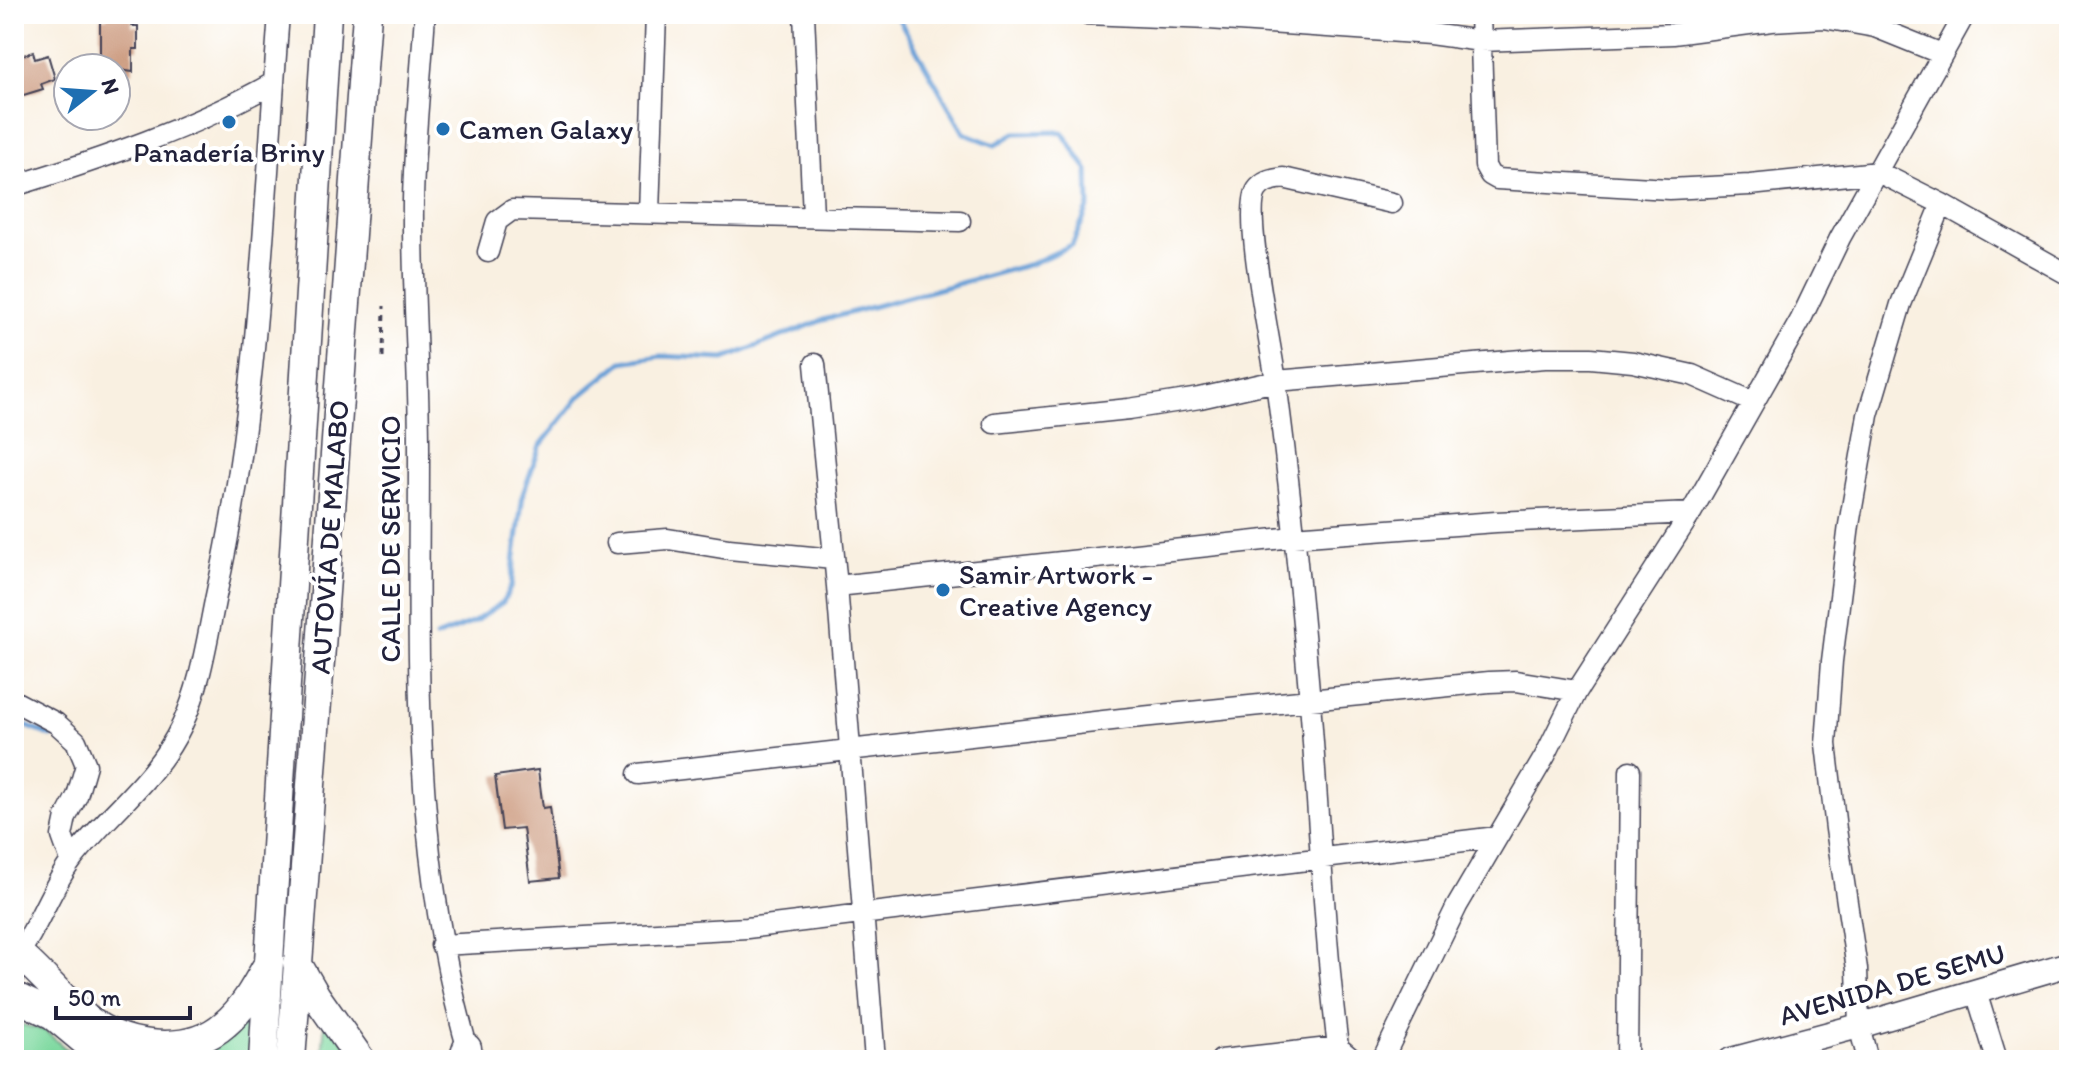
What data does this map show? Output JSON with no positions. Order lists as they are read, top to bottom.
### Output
{
  "streets": {
    "highway": ["AUTOVÍA DE MALABO"],
    "main road": ["AVENIDA DE SEMU"],
    "street": ["CALLE DE SERVICIO"]
  },
  "places": ["Panadería Briny", "Camen Galaxy", "Samir Artwork - Creative Agency"],
  "scale_bar": "50 m",
  "north": "right"
}
